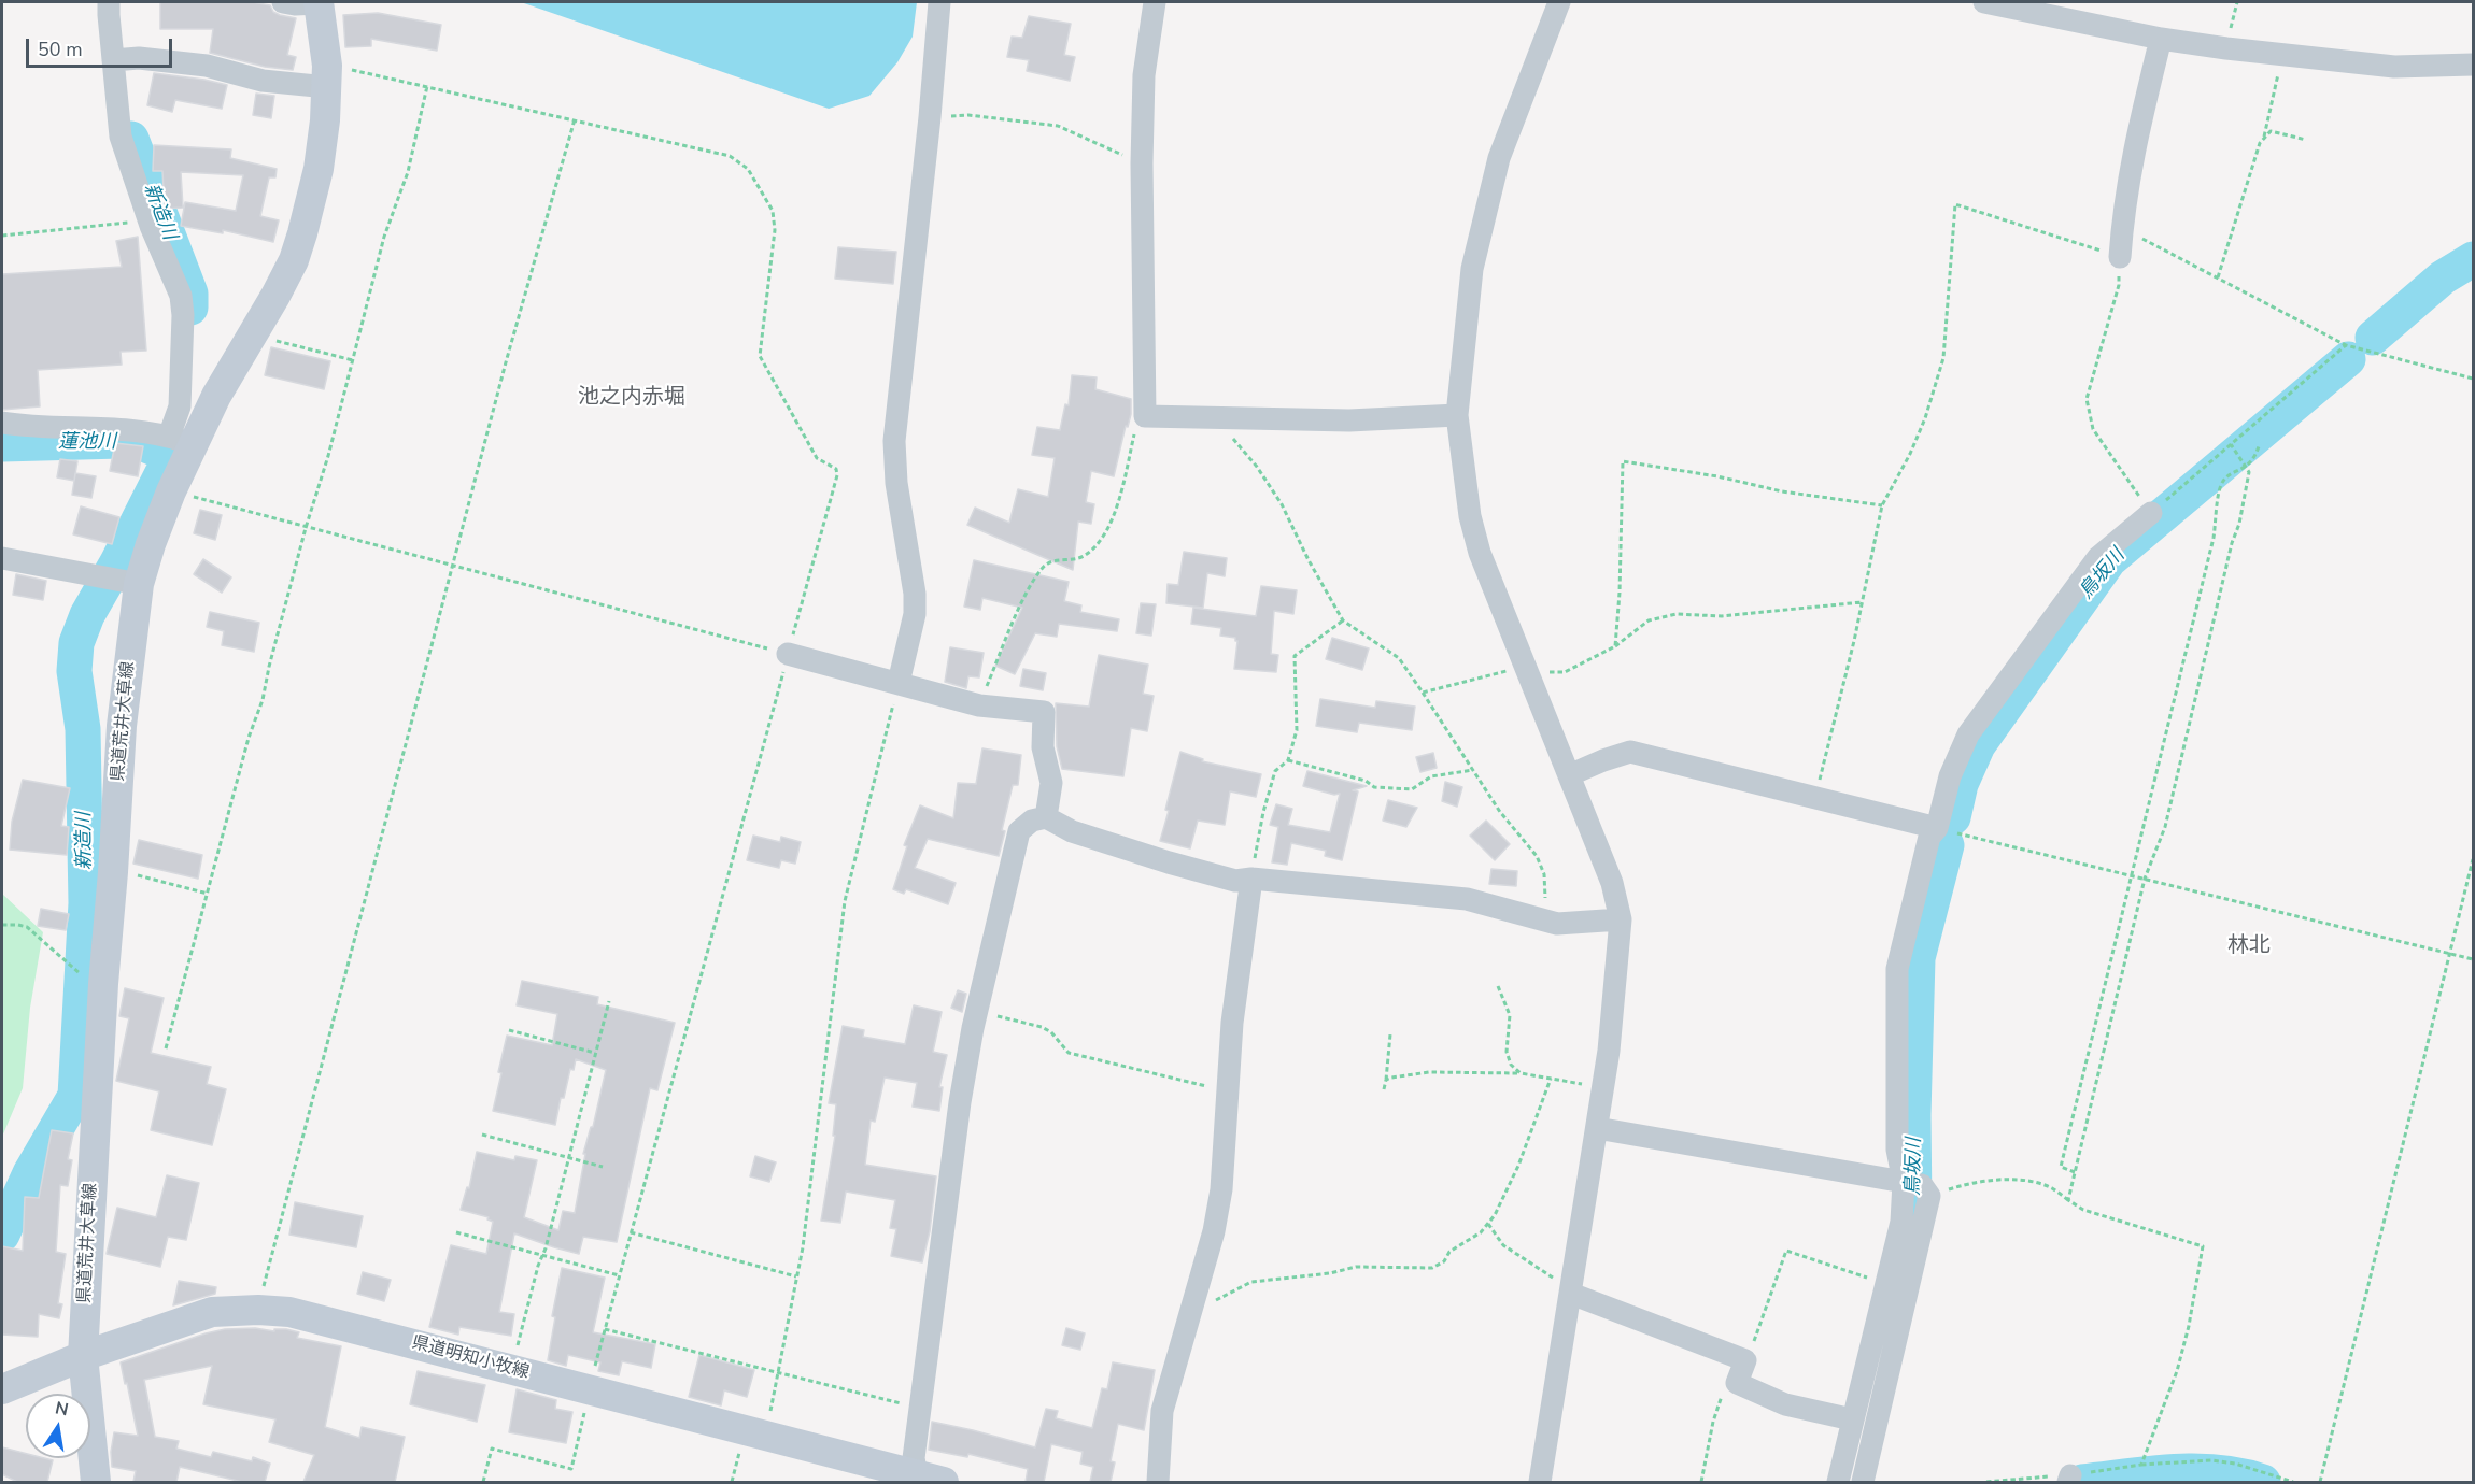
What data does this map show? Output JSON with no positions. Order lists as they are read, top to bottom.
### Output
{
  "streets": {
    "main road": ["県道荒井大草線", "県道明知小牧線"]
  },
  "crossings": [
    ["県道荒井大草線", "県道明知小牧線"]
  ],
  "districts": ["池之内赤堀", "林北"],
  "water": ["新造川", "蓮池川", "鳥坂川"],
  "scale_bar": "50 m",
  "north": "top"
}
